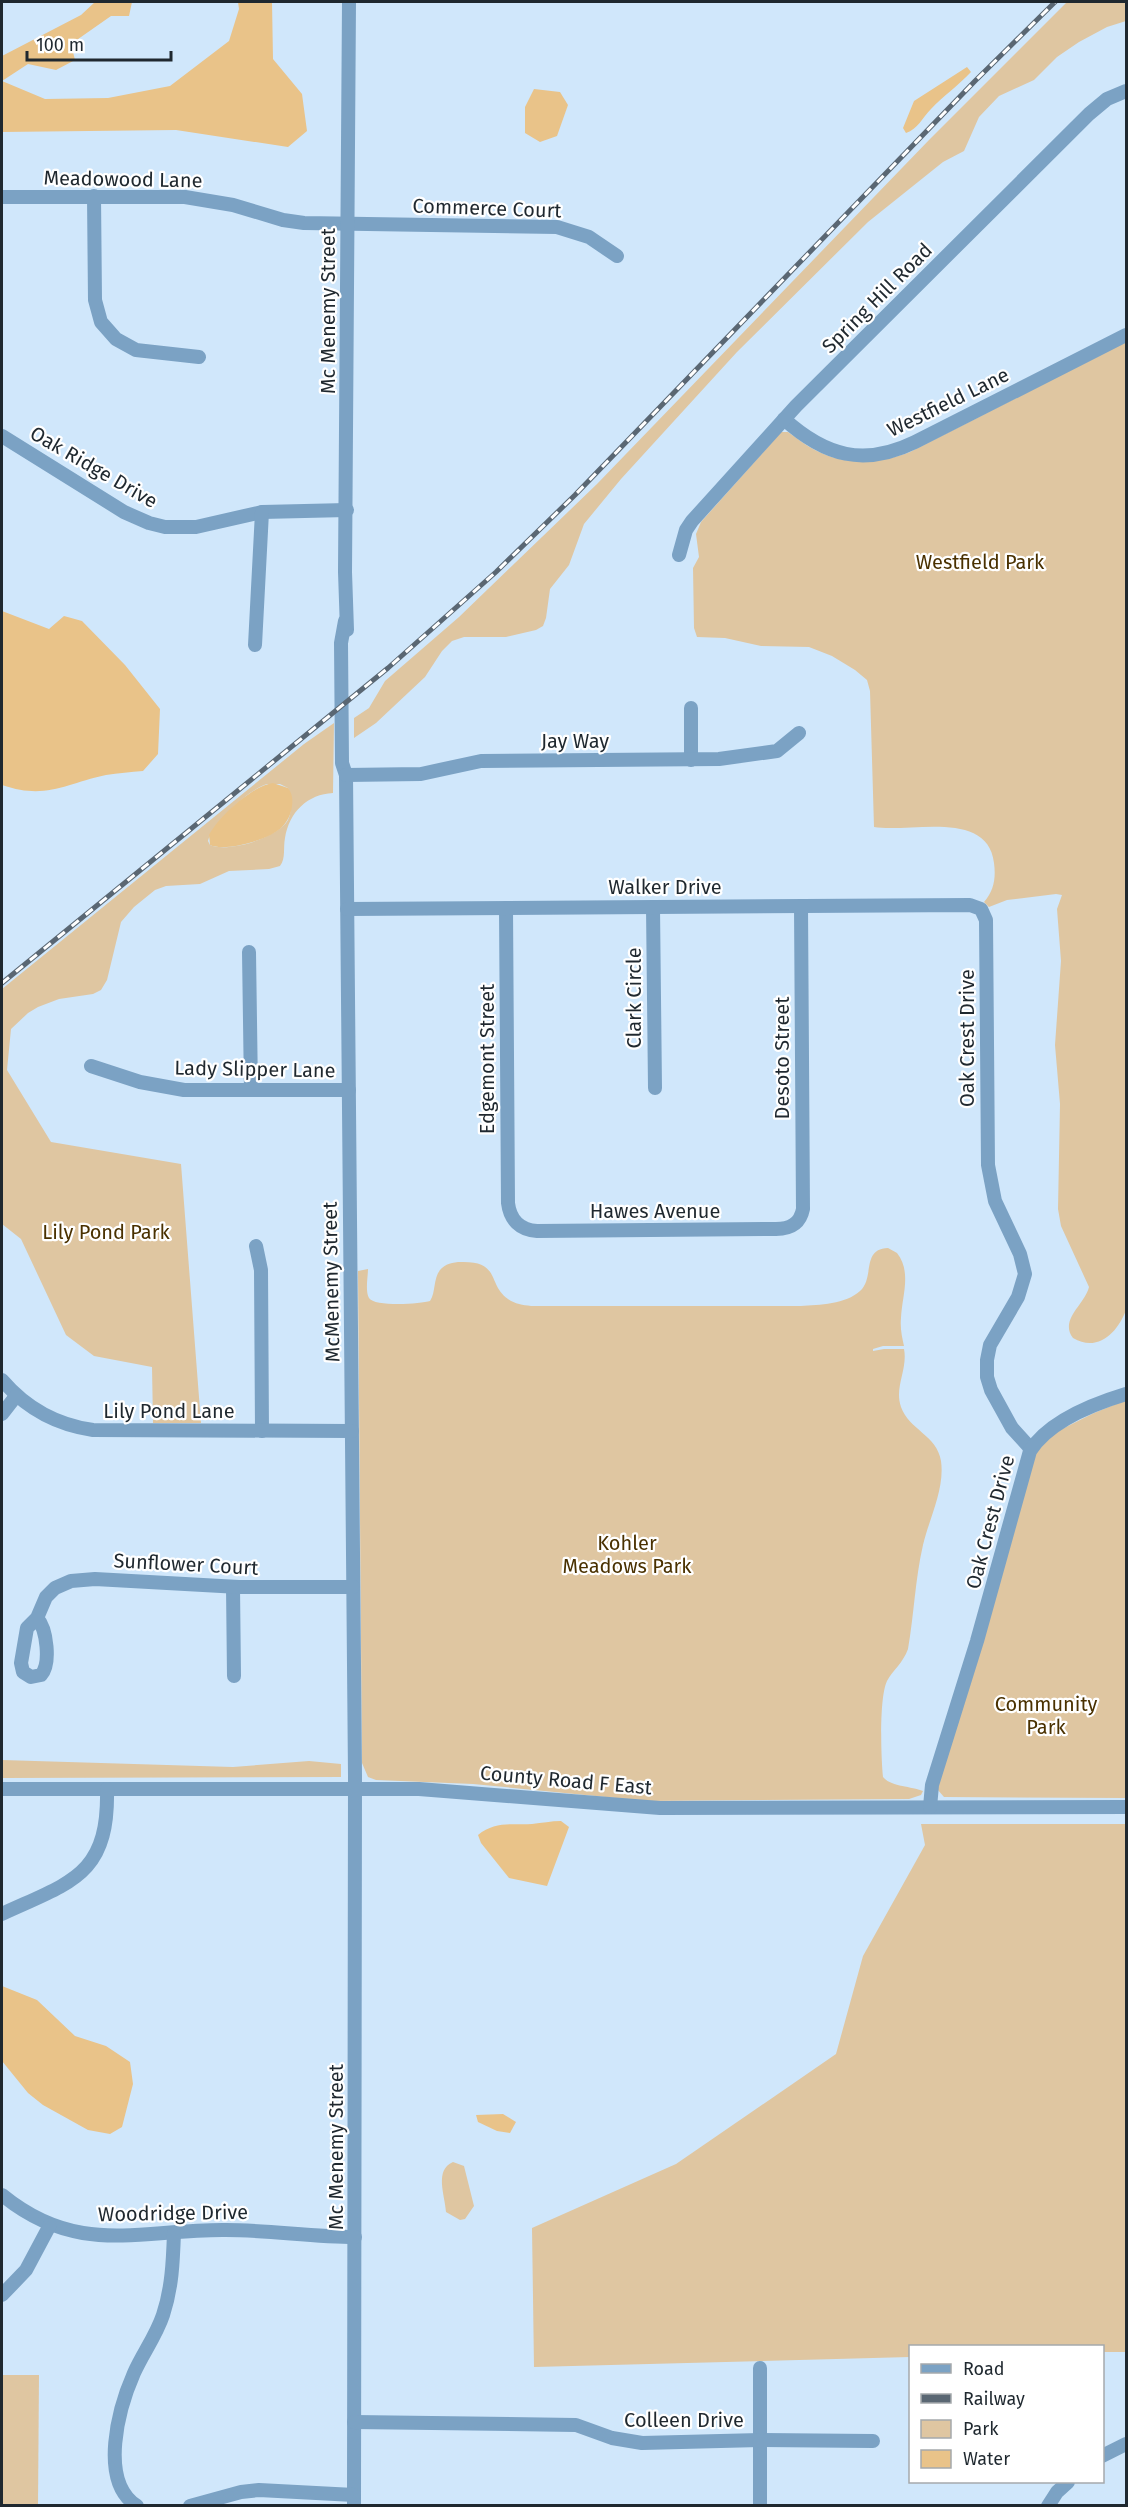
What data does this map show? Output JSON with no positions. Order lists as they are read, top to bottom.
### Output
{
  "streets": {
    "street": [
      "Meadowood Lane",
      "Commerce Court",
      "Spring Hill Road",
      "Mc Menemy Street",
      "Westfield Lane",
      "Oak Ridge Drive",
      "Jay Way",
      "Walker Drive",
      "Clark Circle",
      "Oak Crest Drive",
      "Desoto Street",
      "Edgemont Street",
      "Lady Slipper Lane",
      "Hawes Avenue",
      "McMenemy Street",
      "Lily Pond Lane",
      "Sunflower Court",
      "County Road F East",
      "Woodridge Drive",
      "Colleen Drive"
    ]
  },
  "crossings": [
    ["Meadowood Lane", "Commerce Court"],
    ["Meadowood Lane", "Mc Menemy Street"],
    ["Commerce Court", "Mc Menemy Street"],
    ["Spring Hill Road", "Westfield Lane"],
    ["Mc Menemy Street", "Oak Ridge Drive"],
    ["Mc Menemy Street", "McMenemy Street"],
    ["Mc Menemy Street", "County Road F East"],
    ["Mc Menemy Street", "Woodridge Drive"],
    ["Mc Menemy Street", "Colleen Drive"],
    ["Jay Way", "McMenemy Street"],
    ["Walker Drive", "Clark Circle"],
    ["Walker Drive", "Oak Crest Drive"],
    ["Walker Drive", "Desoto Street"],
    ["Walker Drive", "Edgemont Street"],
    ["Walker Drive", "McMenemy Street"],
    ["Oak Crest Drive", "County Road F East"],
    ["Desoto Street", "Hawes Avenue"],
    ["Edgemont Street", "Hawes Avenue"],
    ["Lady Slipper Lane", "McMenemy Street"],
    ["McMenemy Street", "Lily Pond Lane"],
    ["McMenemy Street", "Sunflower Court"],
    ["McMenemy Street", "County Road F East"]
  ],
  "parks": [
    "Westfield Park",
    "Lily Pond Park",
    "Kohler Meadows Park",
    "Community Park"
  ],
  "legend": [
    "Road",
    "Railway",
    "Park",
    "Water"
  ],
  "scale_bar": "100 m"
}
